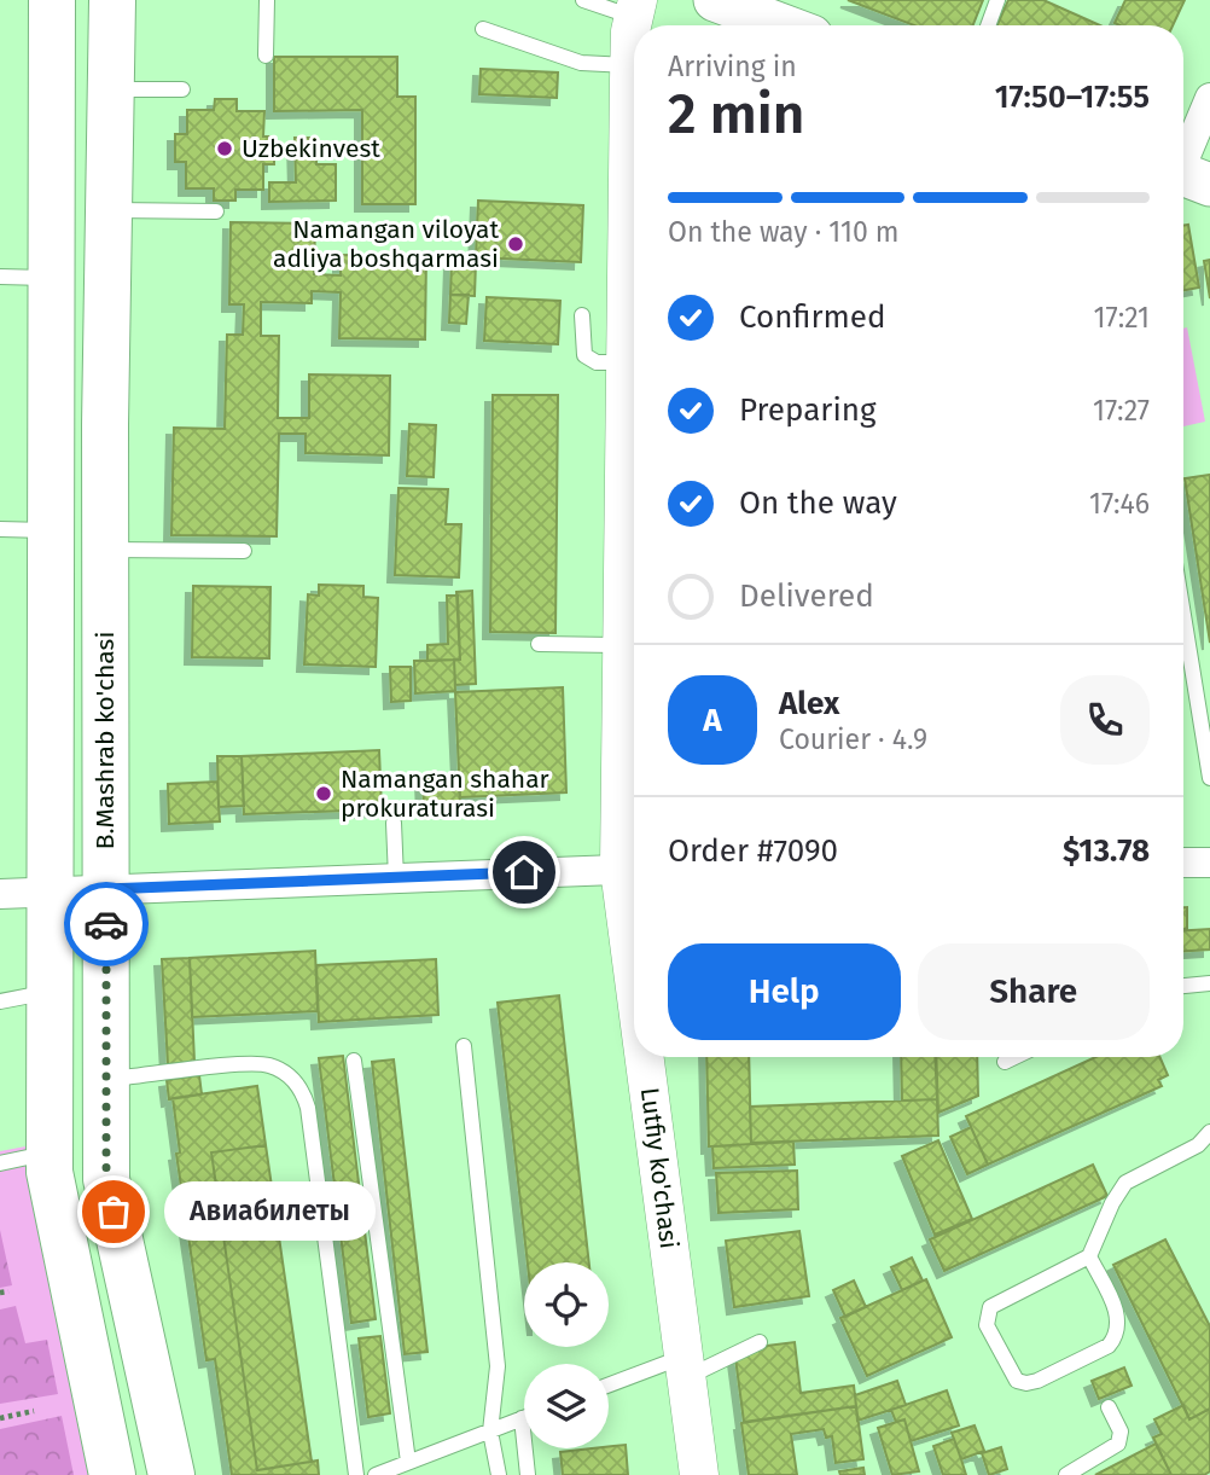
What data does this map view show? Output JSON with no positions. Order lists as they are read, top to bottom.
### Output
{
  "streets": {
    "main road": ["B.Mashrab ko'chasi"],
    "street": ["Lutfiy ko'chasi"]
  },
  "places": [
    "Uzbekinvest",
    "Namangan viloyat adliya boshqarmasi",
    "Namangan shahar prokuraturasi",
    "Авиабилеты"
  ],
  "page": {
    "heading": ["2 min", "Arriving in", "17:50–17:55"],
    "panel": [
      "Alex",
      "Courier · 4.9",
      "Order #7090",
      "$13.78"
    ],
    "bar": "On the way · 110 m",
    "list": [
      ["Confirmed", "17:21"],
      ["Preparing", "17:27"],
      ["On the way", "17:46"],
      "Delivered"
    ],
    "round": "A",
    "buttons": ["Help", "Share"],
    "bubble": "Авиабилеты"
  }
}
